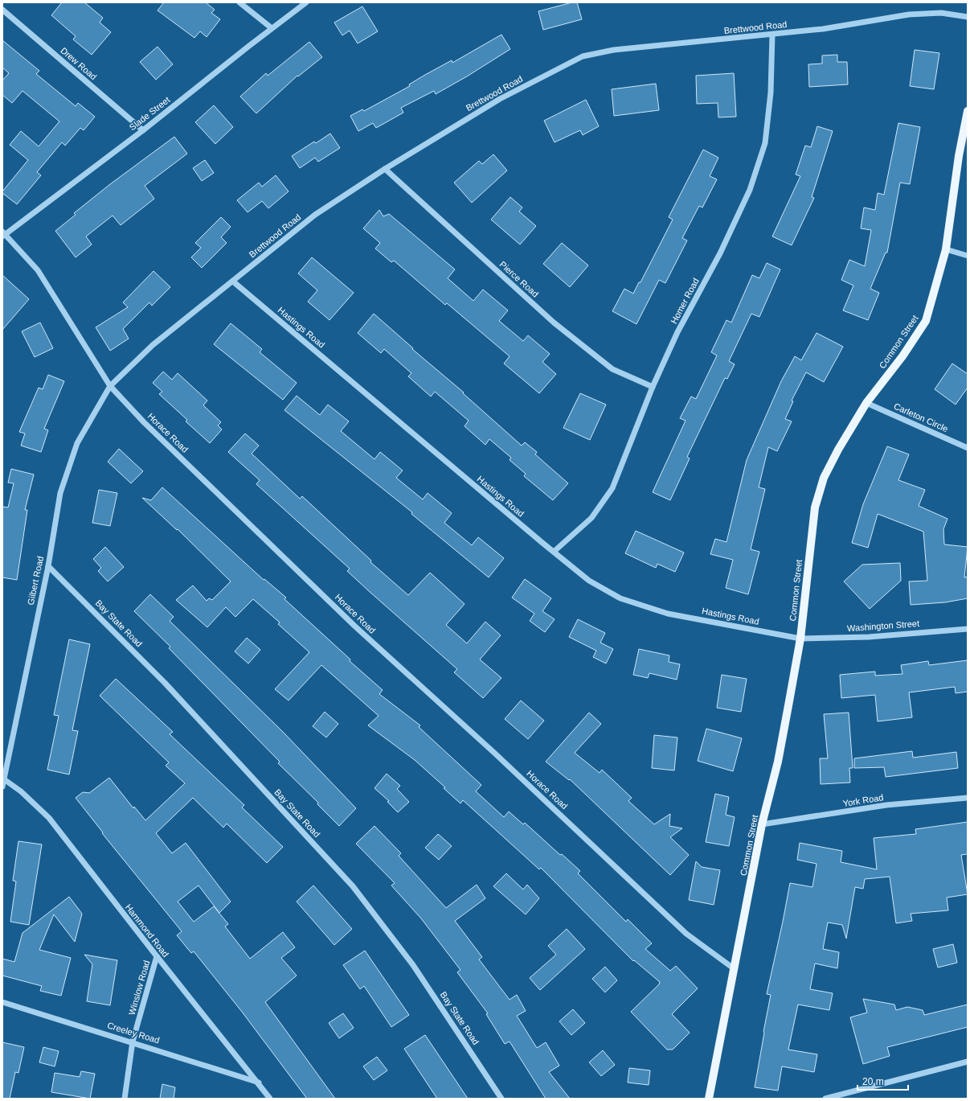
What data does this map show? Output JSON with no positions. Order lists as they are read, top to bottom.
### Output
{
  "streets": {
    "main road": ["Common Street"],
    "street": [
      "Brettwood Road",
      "Drew Road",
      "Slade Street",
      "Pierce Road",
      "Homer Road",
      "Hastings Road",
      "Carleton Circle",
      "Horace Road",
      "Gilbert Road",
      "Bay State Road",
      "Washington Street",
      "York Road",
      "Hammond Road",
      "Winslow Road",
      "Creeley Road"
    ]
  },
  "crossings": [
    ["Brettwood Road", "Pierce Road"],
    ["Brettwood Road", "Homer Road"],
    ["Brettwood Road", "Hastings Road"],
    ["Brettwood Road", "Horace Road"],
    ["Brettwood Road", "Gilbert Road"],
    ["Drew Road", "Slade Street"],
    ["Slade Street", "Horace Road"],
    ["Pierce Road", "Homer Road"],
    ["Homer Road", "Hastings Road"],
    ["Hastings Road", "Common Street"],
    ["Hastings Road", "Washington Street"],
    ["Common Street", "Carleton Circle"],
    ["Common Street", "Horace Road"],
    ["Common Street", "Washington Street"],
    ["Common Street", "York Road"],
    ["Horace Road", "Gilbert Road"],
    ["Gilbert Road", "Bay State Road"],
    ["Gilbert Road", "Hammond Road"],
    ["Hammond Road", "Winslow Road"],
    ["Hammond Road", "Creeley Road"],
    ["Winslow Road", "Creeley Road"]
  ],
  "scale_bar": "20 m"
}
